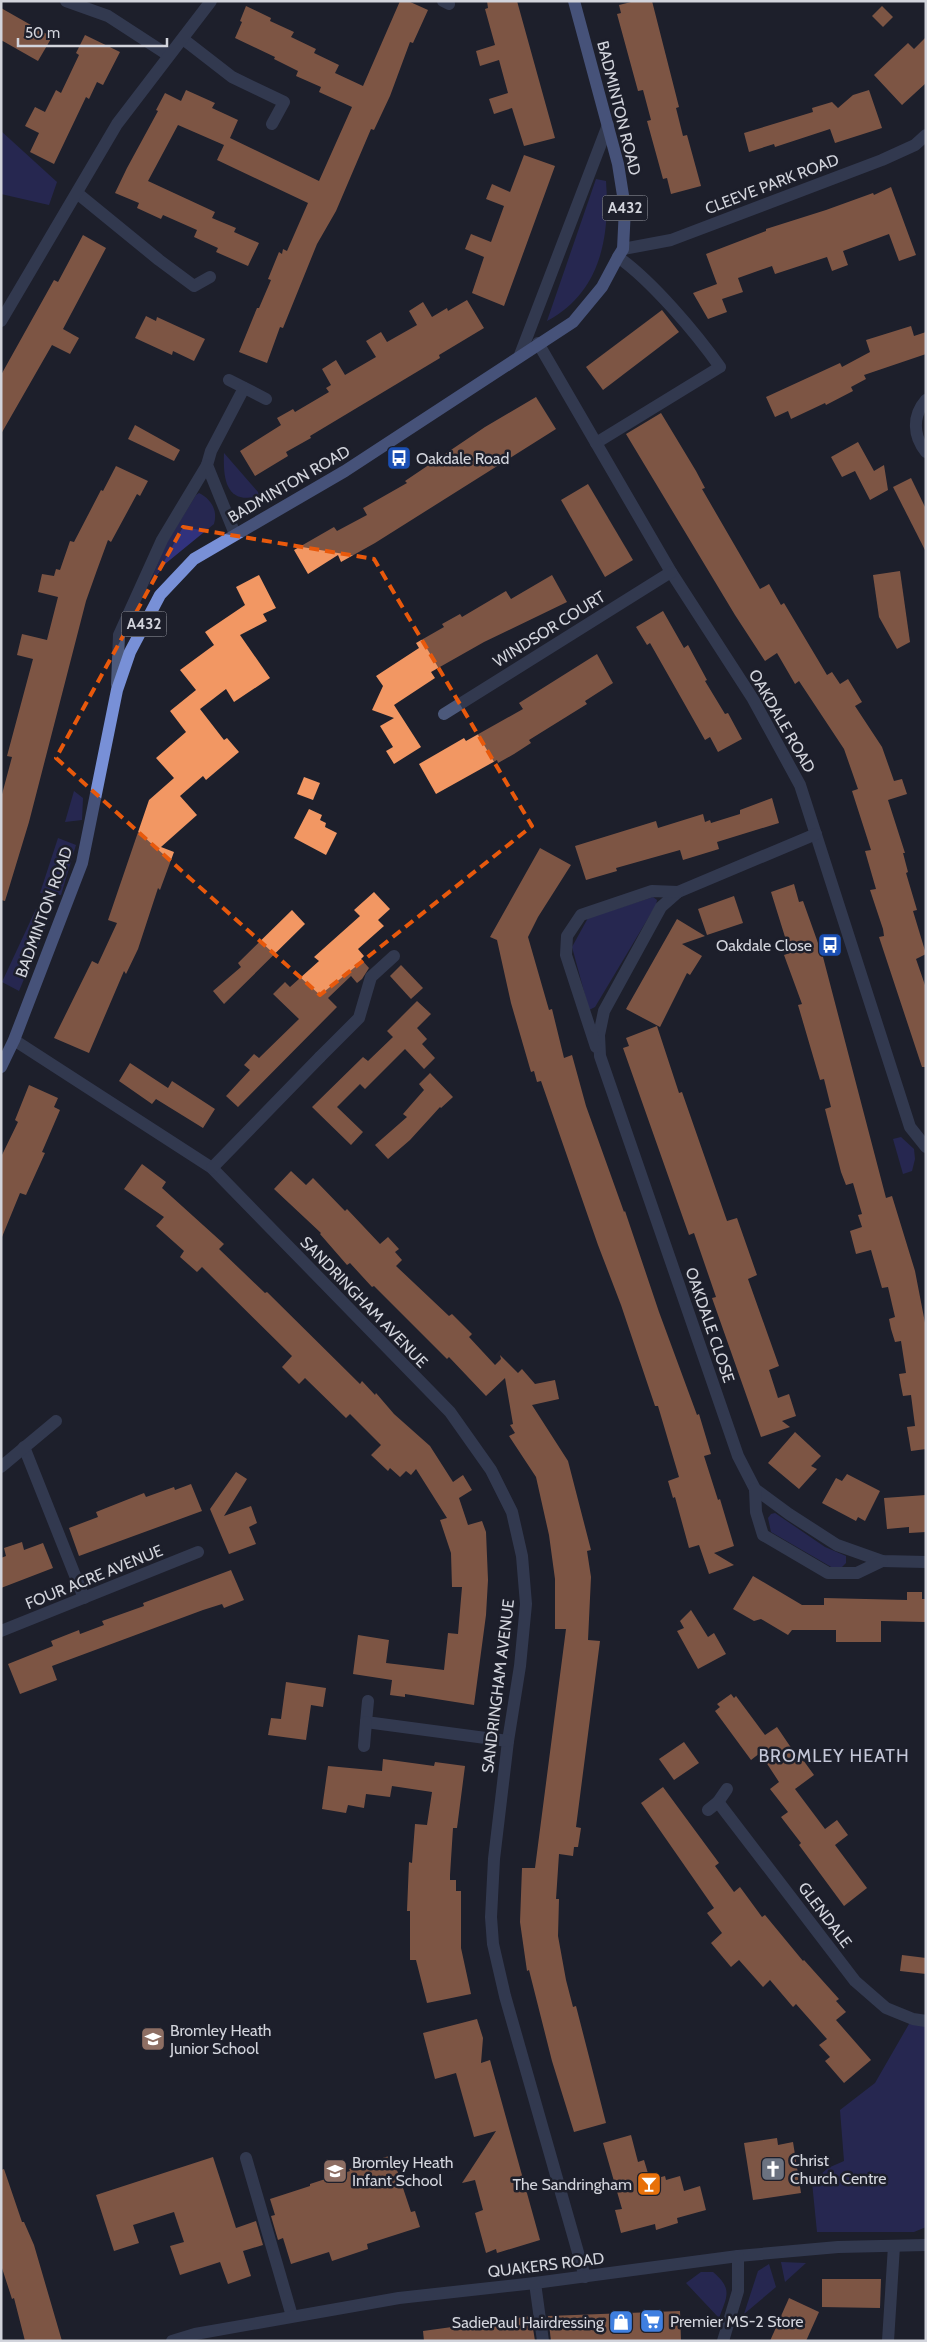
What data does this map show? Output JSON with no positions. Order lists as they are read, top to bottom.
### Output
{
  "streets": {
    "main road": ["BADMINTON ROAD", "A432"],
    "street": [
      "CLEEVE PARK ROAD",
      "WINDSOR COURT",
      "OAKDALE ROAD",
      "SANDRINGHAM AVENUE",
      "OAKDALE CLOSE",
      "FOUR ACRE AVENUE",
      "GLENDALE",
      "QUAKERS ROAD"
    ]
  },
  "crossings": [
    ["BADMINTON ROAD", "CLEEVE PARK ROAD"],
    ["BADMINTON ROAD", "OAKDALE ROAD"],
    ["BADMINTON ROAD", "SANDRINGHAM AVENUE"],
    ["WINDSOR COURT", "OAKDALE ROAD"],
    ["OAKDALE ROAD", "OAKDALE CLOSE"],
    ["SANDRINGHAM AVENUE", "QUAKERS ROAD"]
  ],
  "districts": ["BROMLEY HEATH"],
  "places": {
    "bus stop": ["Oakdale Road", "Oakdale Close"],
    "school or university": ["Bromley Heath Junior School", "Bromley Heath Infant School"],
    "church": ["Christ Church Centre"],
    "bar": ["The Sandringham"],
    "supermarket": ["Premier MS-2 Store"],
    "shop": ["SadiePaul Hairdressing"]
  },
  "scale_bar": "50 m"
}
